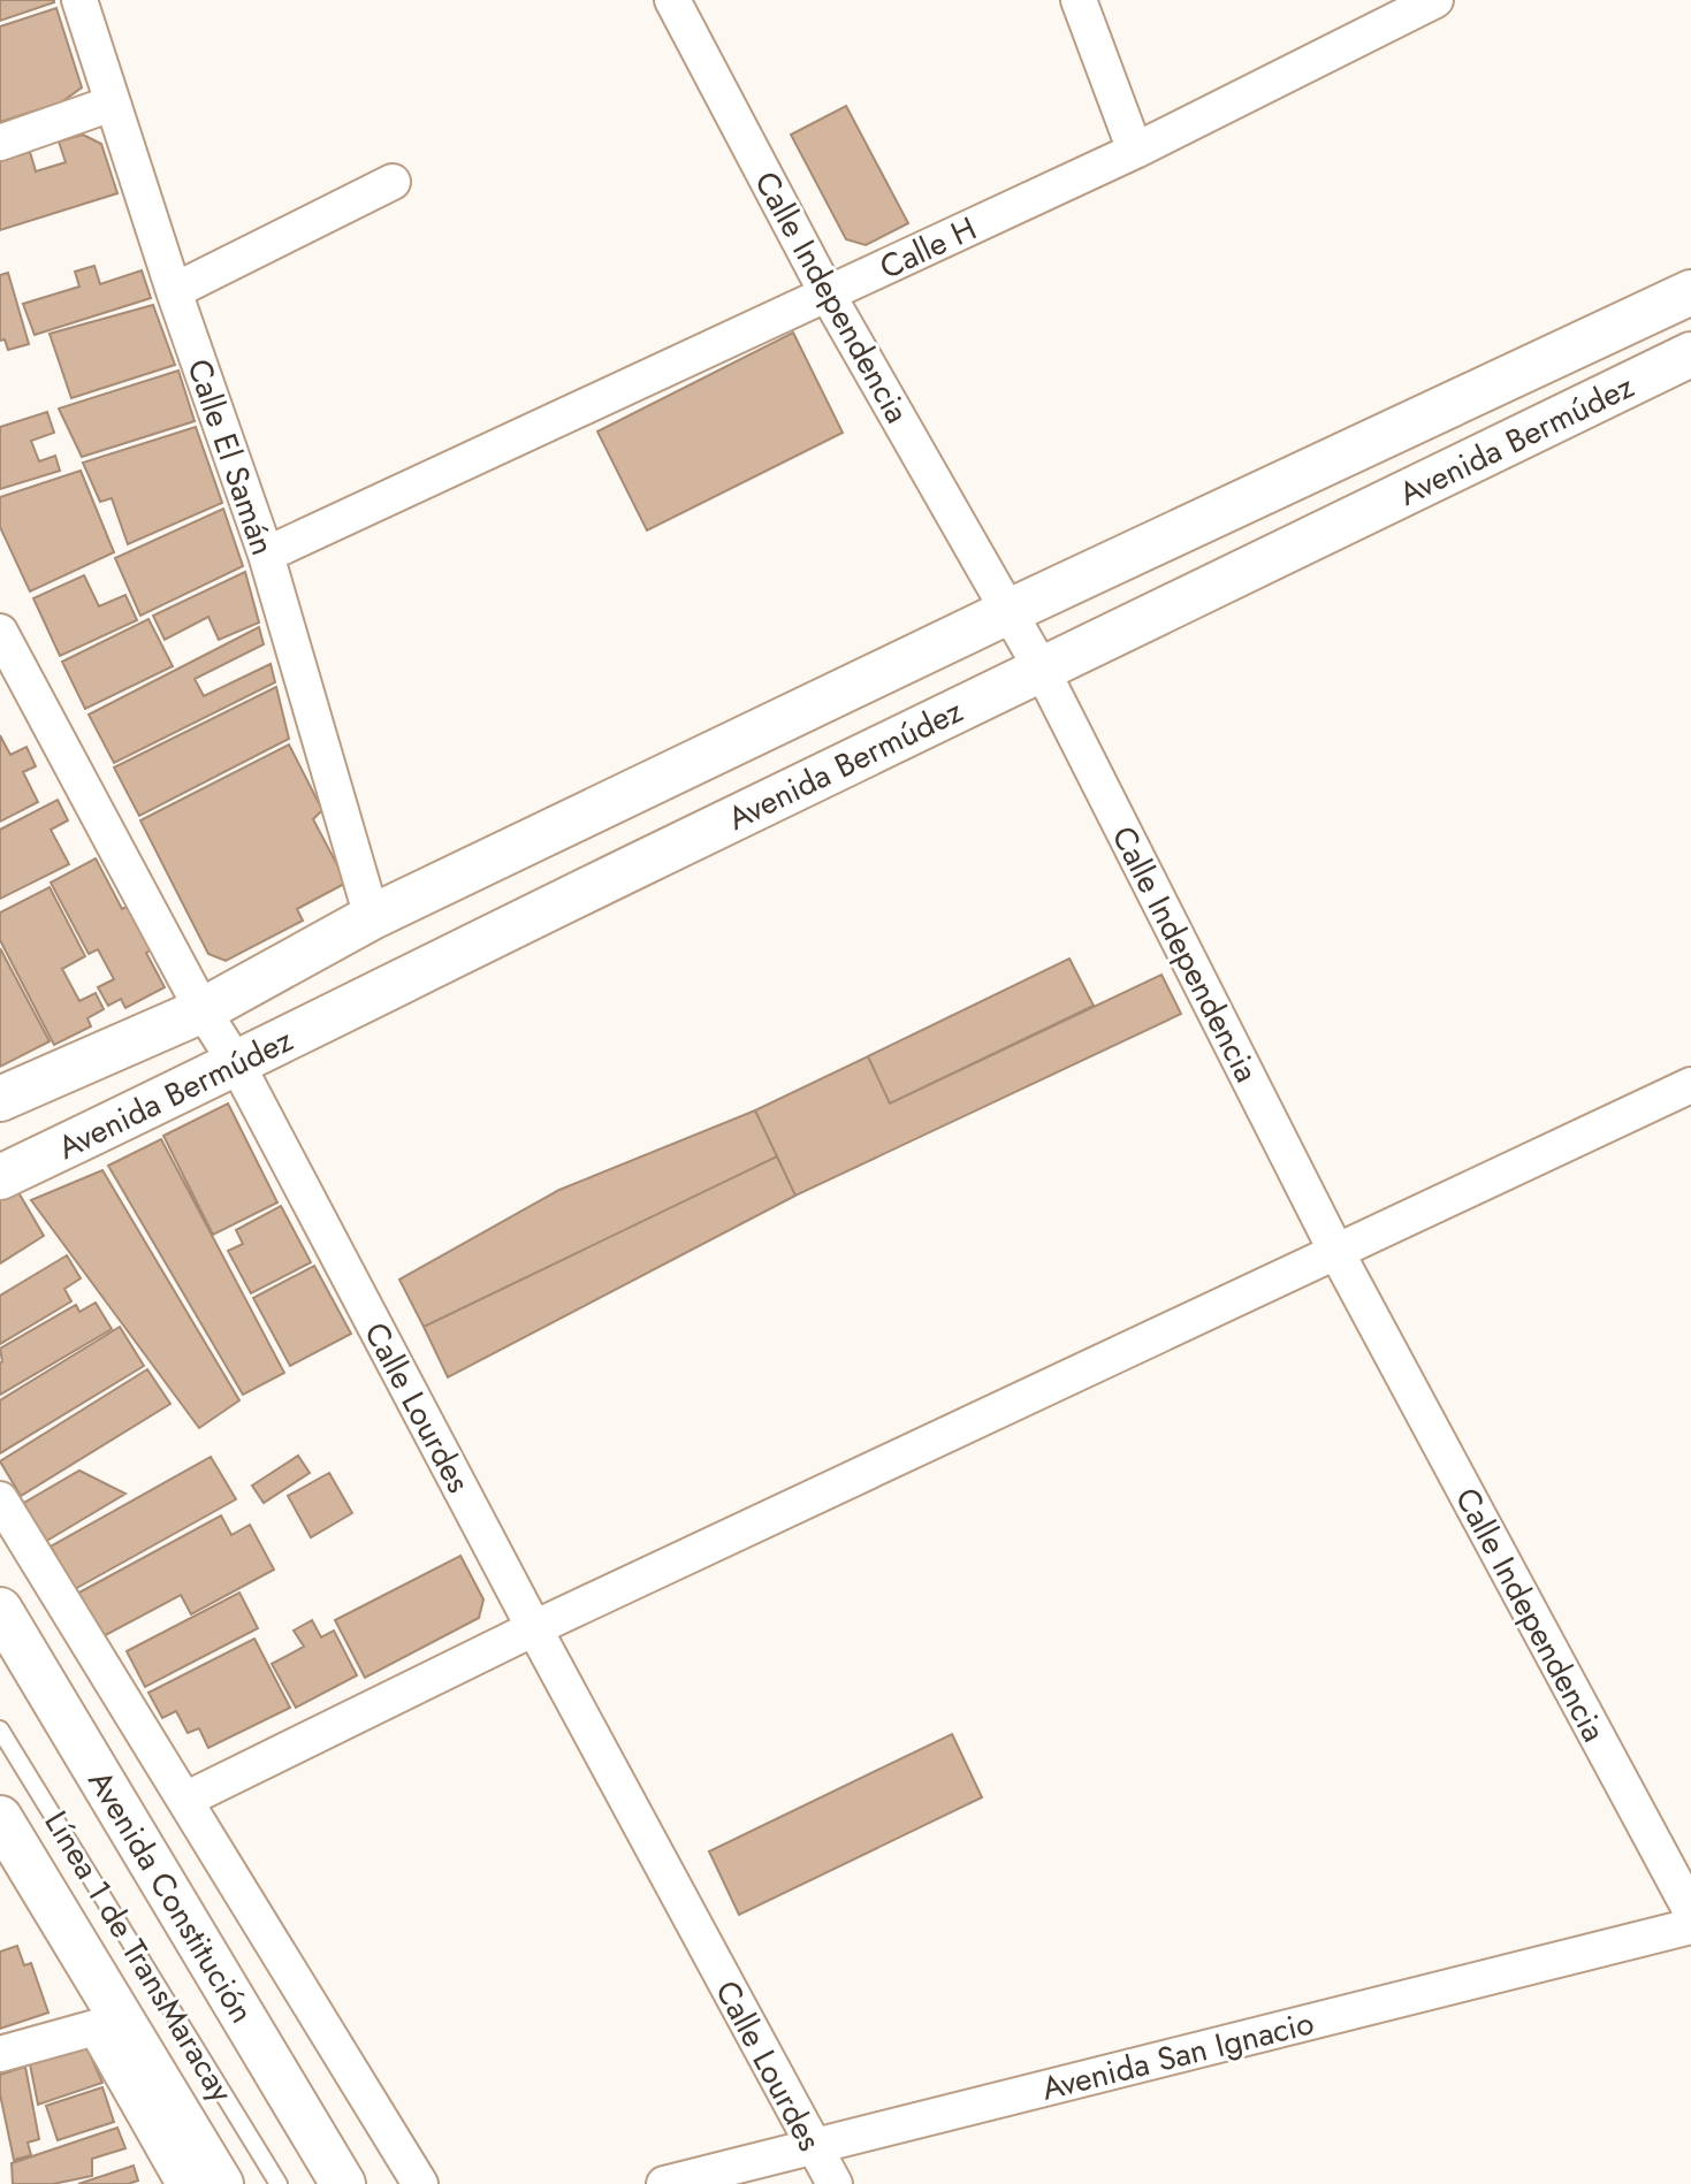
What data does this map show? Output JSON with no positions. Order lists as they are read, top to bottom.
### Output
{
  "streets": {
    "street": [
      "Calle H",
      "Calle Independencia",
      "Avenida Bermúdez",
      "Calle El Samán",
      "Calle Lourdes",
      "Avenida Constitución",
      "Avenida San Ignacio"
    ],
    "lane": ["Línea 1 de TransMaracay"]
  },
  "crossings": [
    ["Calle H", "Calle Independencia"],
    ["Calle H", "Calle El Samán"],
    ["Calle Independencia", "Avenida Bermúdez"],
    ["Avenida Bermúdez", "Calle El Samán"],
    ["Avenida Bermúdez", "Calle Lourdes"],
    ["Calle Lourdes", "Avenida San Ignacio"]
  ]
}
